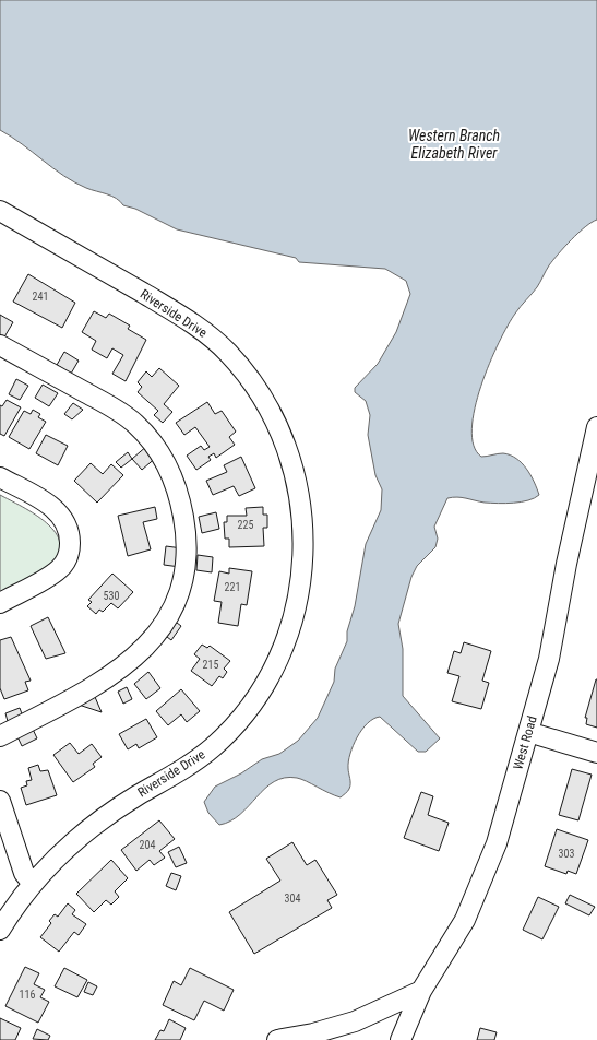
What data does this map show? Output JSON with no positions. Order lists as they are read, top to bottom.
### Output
{
  "streets": {
    "street": ["Riverside Drive", "West Road"]
  },
  "water": ["Western Branch Elizabeth River"],
  "house_numbers": [
    "241",
    "225",
    "221",
    "530",
    "215",
    "204",
    "303",
    "304",
    "116"
  ]
}
